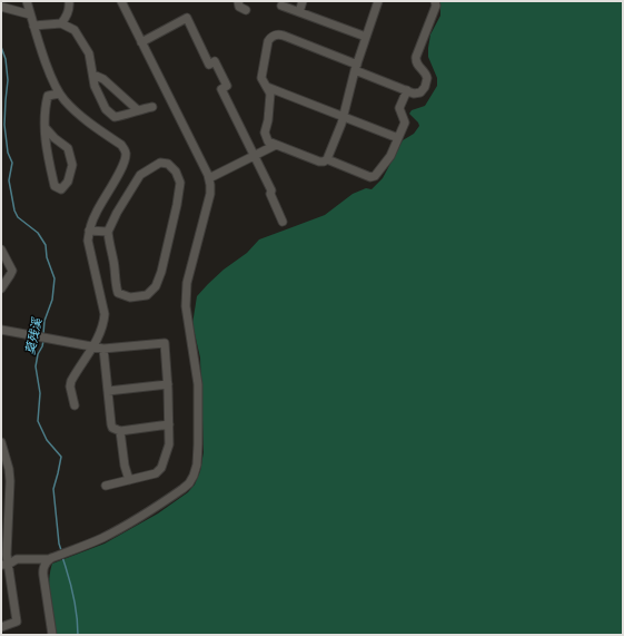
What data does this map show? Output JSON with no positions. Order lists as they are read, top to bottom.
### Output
{
  "water": ["莫残溪"]
}
